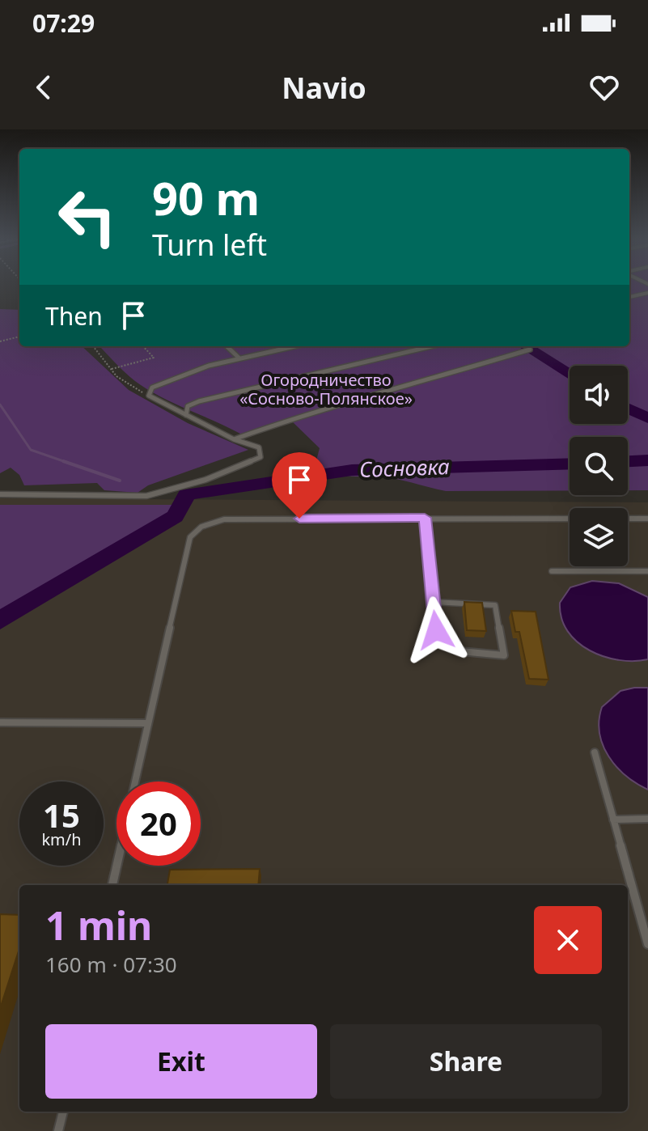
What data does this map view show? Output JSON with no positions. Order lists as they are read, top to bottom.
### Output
{
  "water": ["Сосновка"],
  "parks": ["Огородничество «Сосново-Полянское»"],
  "page": {
    "status": "07:29",
    "header": "Navio",
    "turn": ["90 m", "Turn left"],
    "then": "Then",
    "speed": "15 km/h",
    "limit": "20",
    "heading": ["1 min", "160 m · 07:30"],
    "buttons": ["Exit", "Share"]
  }
}
